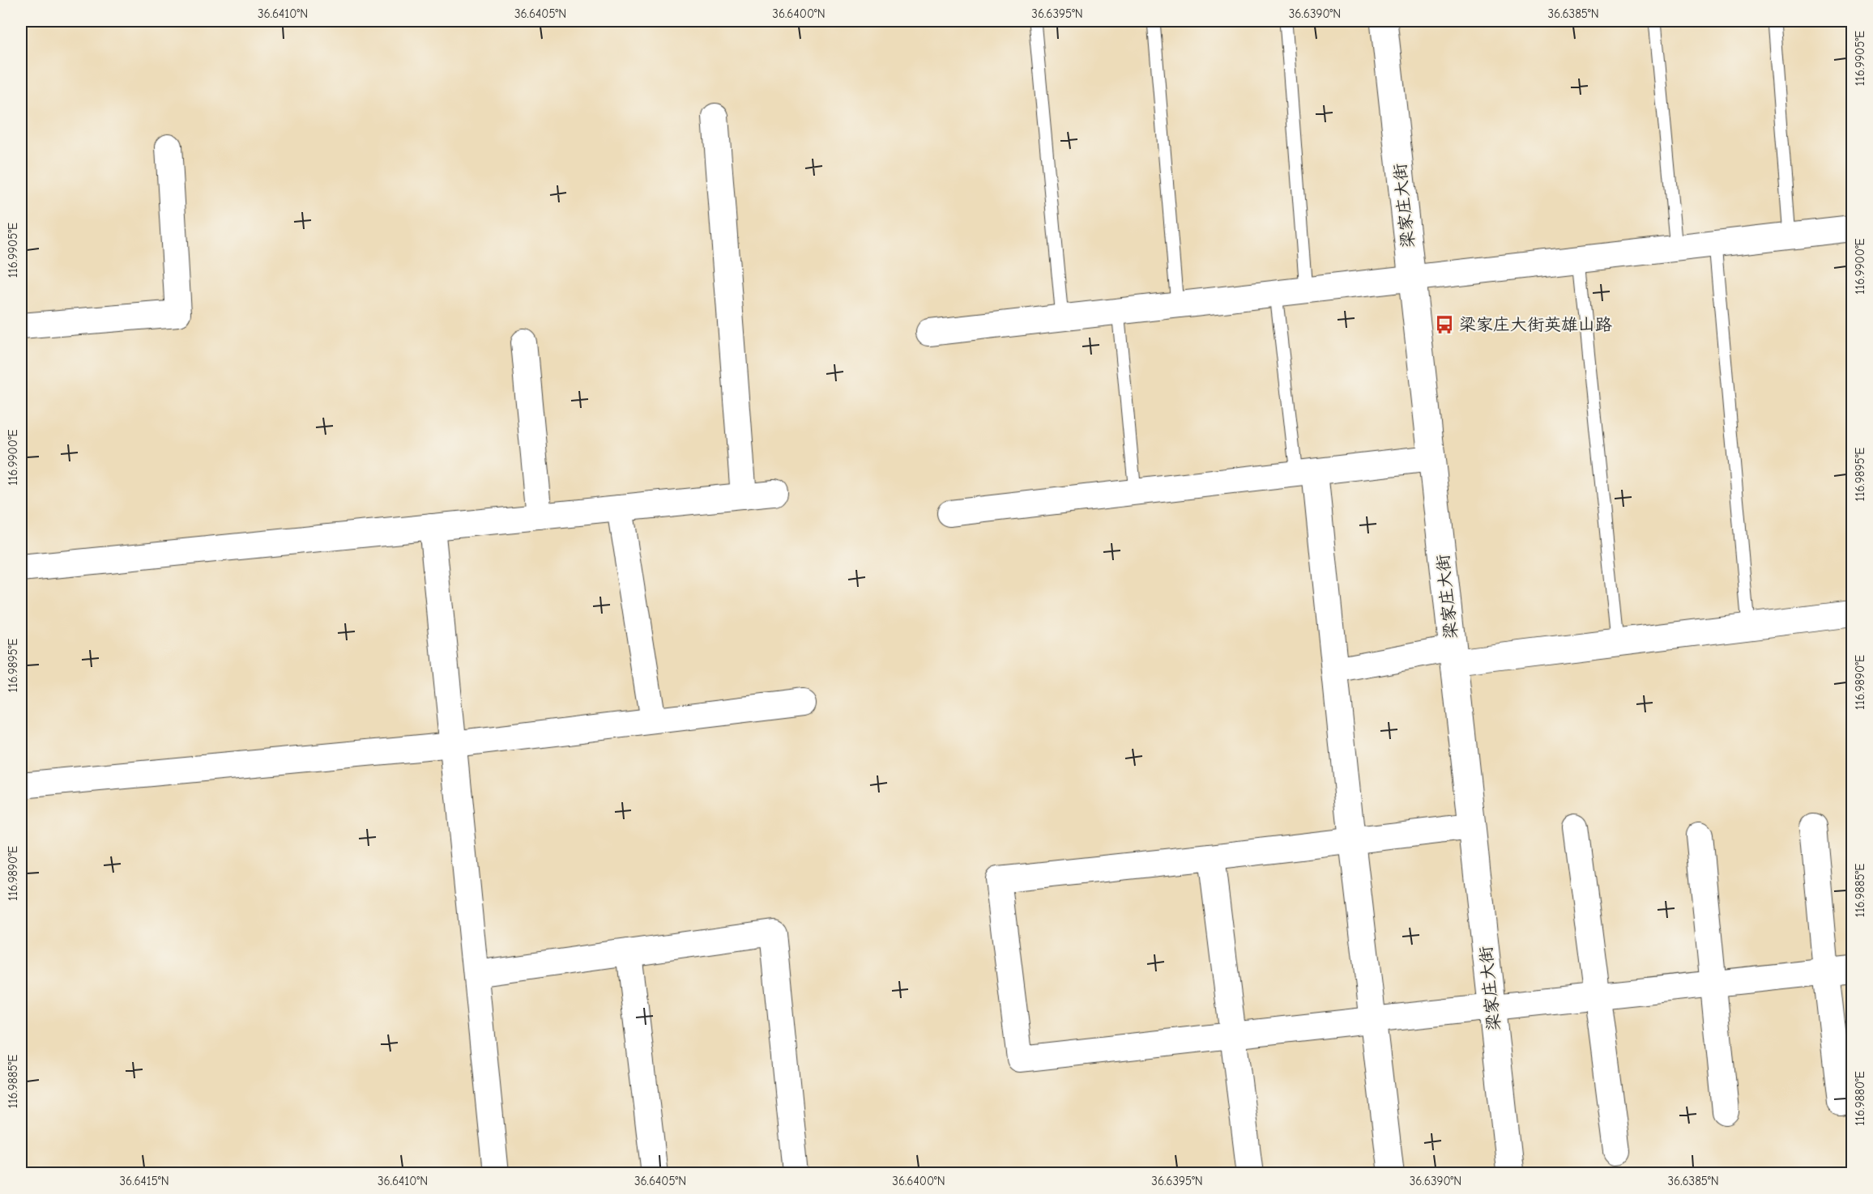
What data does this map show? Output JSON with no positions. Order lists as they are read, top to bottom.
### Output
{
  "streets": {
    "street": ["梁家庄大街"]
  },
  "places": {
    "bus stop": ["梁家庄大街英雄山路"]
  },
  "coordinates": [
    "36.6410°N",
    "36.6405°N",
    "36.6400°N",
    "36.6395°N",
    "36.6390°N",
    "36.6385°N",
    "116.9905°E",
    "116.9900°E",
    "116.9895°E",
    "116.9890°E",
    "116.9885°E",
    "116.9880°E",
    "36.6415°N"
  ]
}
